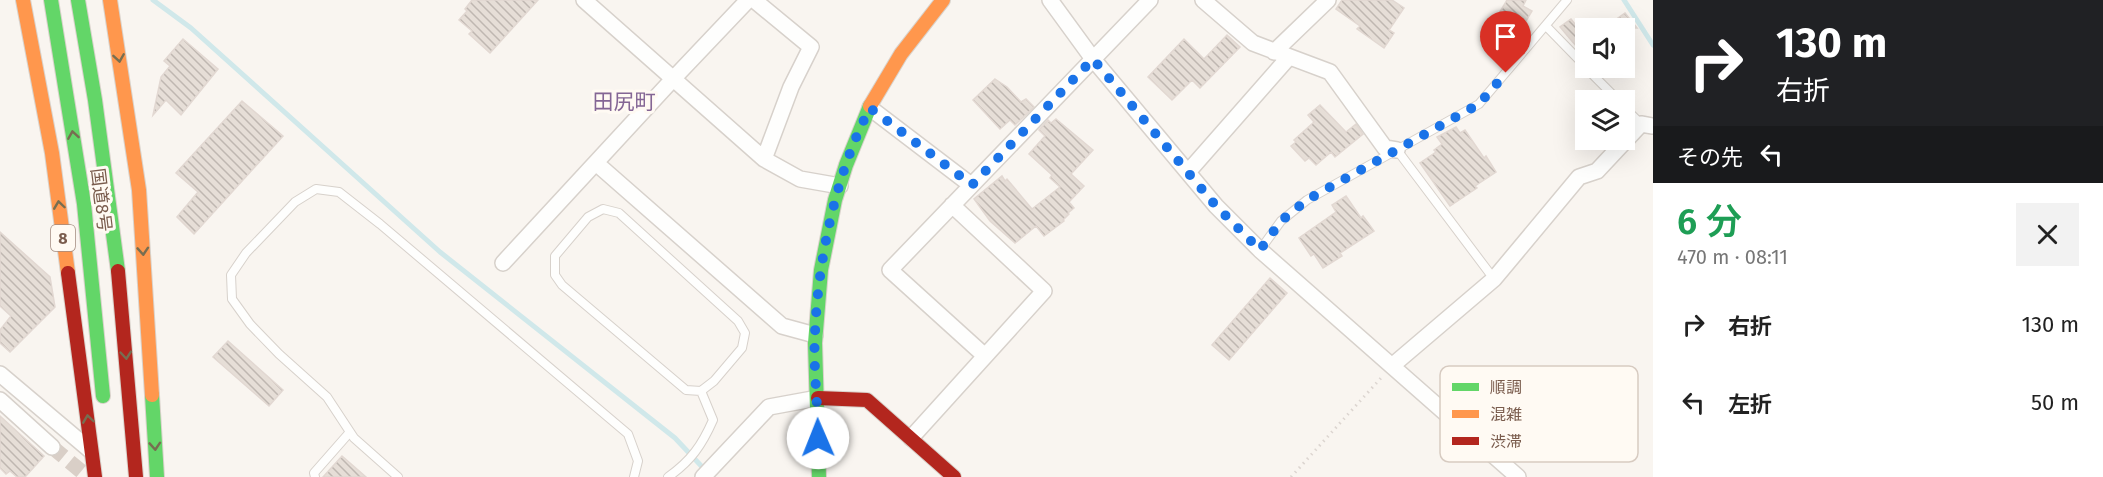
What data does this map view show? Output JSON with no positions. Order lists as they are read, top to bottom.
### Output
{
  "streets": {
    "main road": ["国道8号", "8"]
  },
  "districts": ["田尻町"],
  "legend": ["順調", "混雑", "渋滞"],
  "page": {
    "turn": ["130 m", "右折"],
    "then": "その先",
    "heading": ["6 分", "470 m · 08:11"],
    "list": [
      {
        "name": "右折",
        "value": "130 m"
      },
      {
        "name": "左折",
        "value": "50 m"
      }
    ]
  }
}
